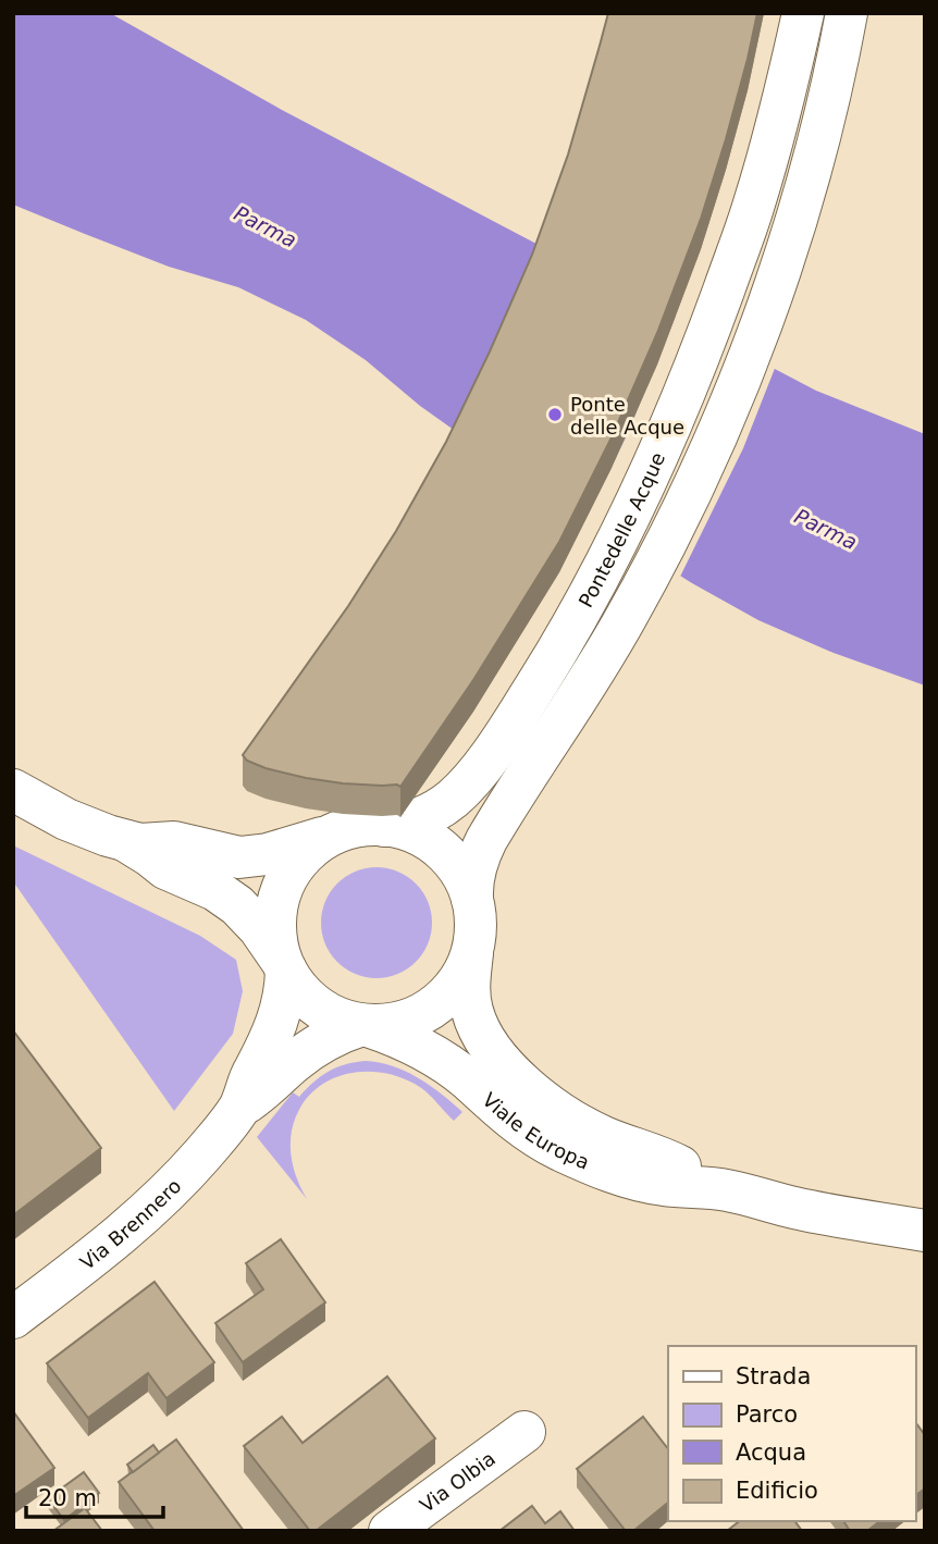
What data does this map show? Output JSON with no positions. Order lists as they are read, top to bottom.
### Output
{
  "streets": {
    "street": [
      "Pontedelle Acque",
      "Viale Europa",
      "Via Brennero",
      "Via Olbia"
    ]
  },
  "crossings": [
    ["Pontedelle Acque", "Viale Europa"],
    ["Pontedelle Acque", "Via Brennero"],
    ["Viale Europa", "Via Brennero"]
  ],
  "water": ["Parma"],
  "places": ["Ponte delle Acque"],
  "legend": [
    "Strada",
    "Parco",
    "Acqua",
    "Edificio"
  ],
  "scale_bar": "20 m"
}
